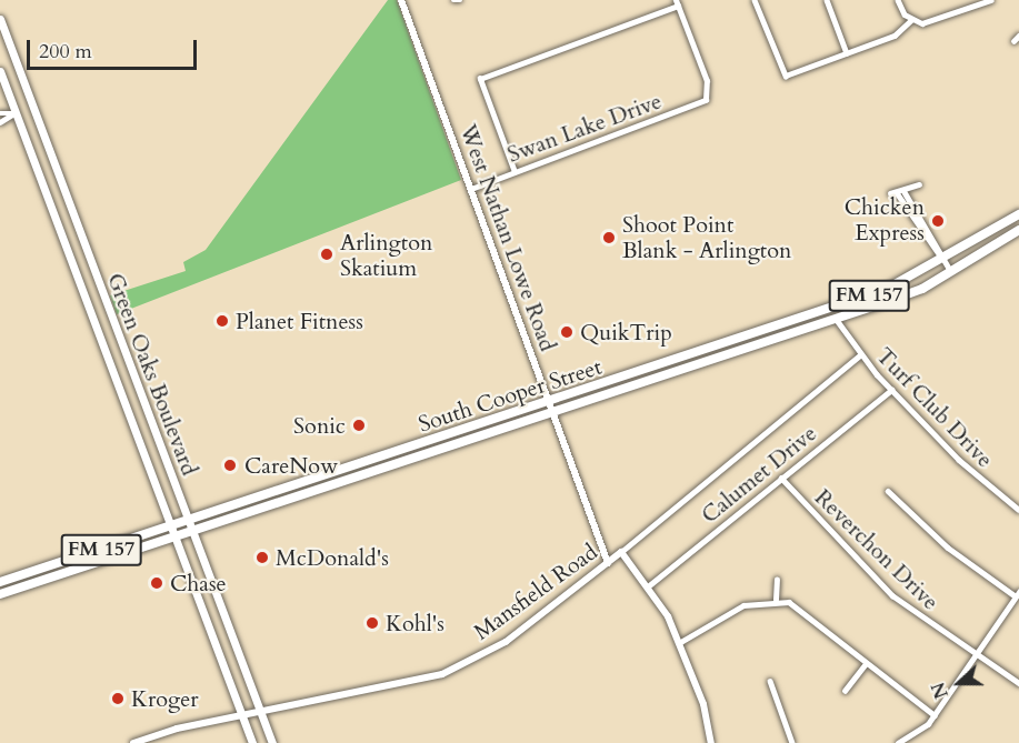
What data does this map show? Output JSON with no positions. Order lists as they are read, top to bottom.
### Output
{
  "streets": {
    "main road": ["FM 157", "Green Oaks Boulevard", "South Cooper Street"],
    "street": [
      "Swan Lake Drive",
      "West Nathan Lowe Road",
      "Turf Club Drive",
      "Calumet Drive",
      "Reverchon Drive",
      "Mansfield Road"
    ]
  },
  "crossings": [
    ["Swan Lake Drive", "West Nathan Lowe Road"],
    ["West Nathan Lowe Road", "South Cooper Street"],
    ["West Nathan Lowe Road", "Mansfield Road"],
    ["Green Oaks Boulevard", "South Cooper Street"],
    ["Green Oaks Boulevard", "Mansfield Road"],
    ["South Cooper Street", "Turf Club Drive"],
    ["Turf Club Drive", "Calumet Drive"],
    ["Turf Club Drive", "Mansfield Road"],
    ["Calumet Drive", "Reverchon Drive"]
  ],
  "places": [
    "Chicken Express",
    "Shoot Point Blank - Arlington",
    "Arlington Skatium",
    "Planet Fitness",
    "QuikTrip",
    "Sonic",
    "CareNow",
    "McDonald's",
    "Chase",
    "Kohl's",
    "Kroger"
  ],
  "scale_bar": "200 m",
  "north": "left"
}
